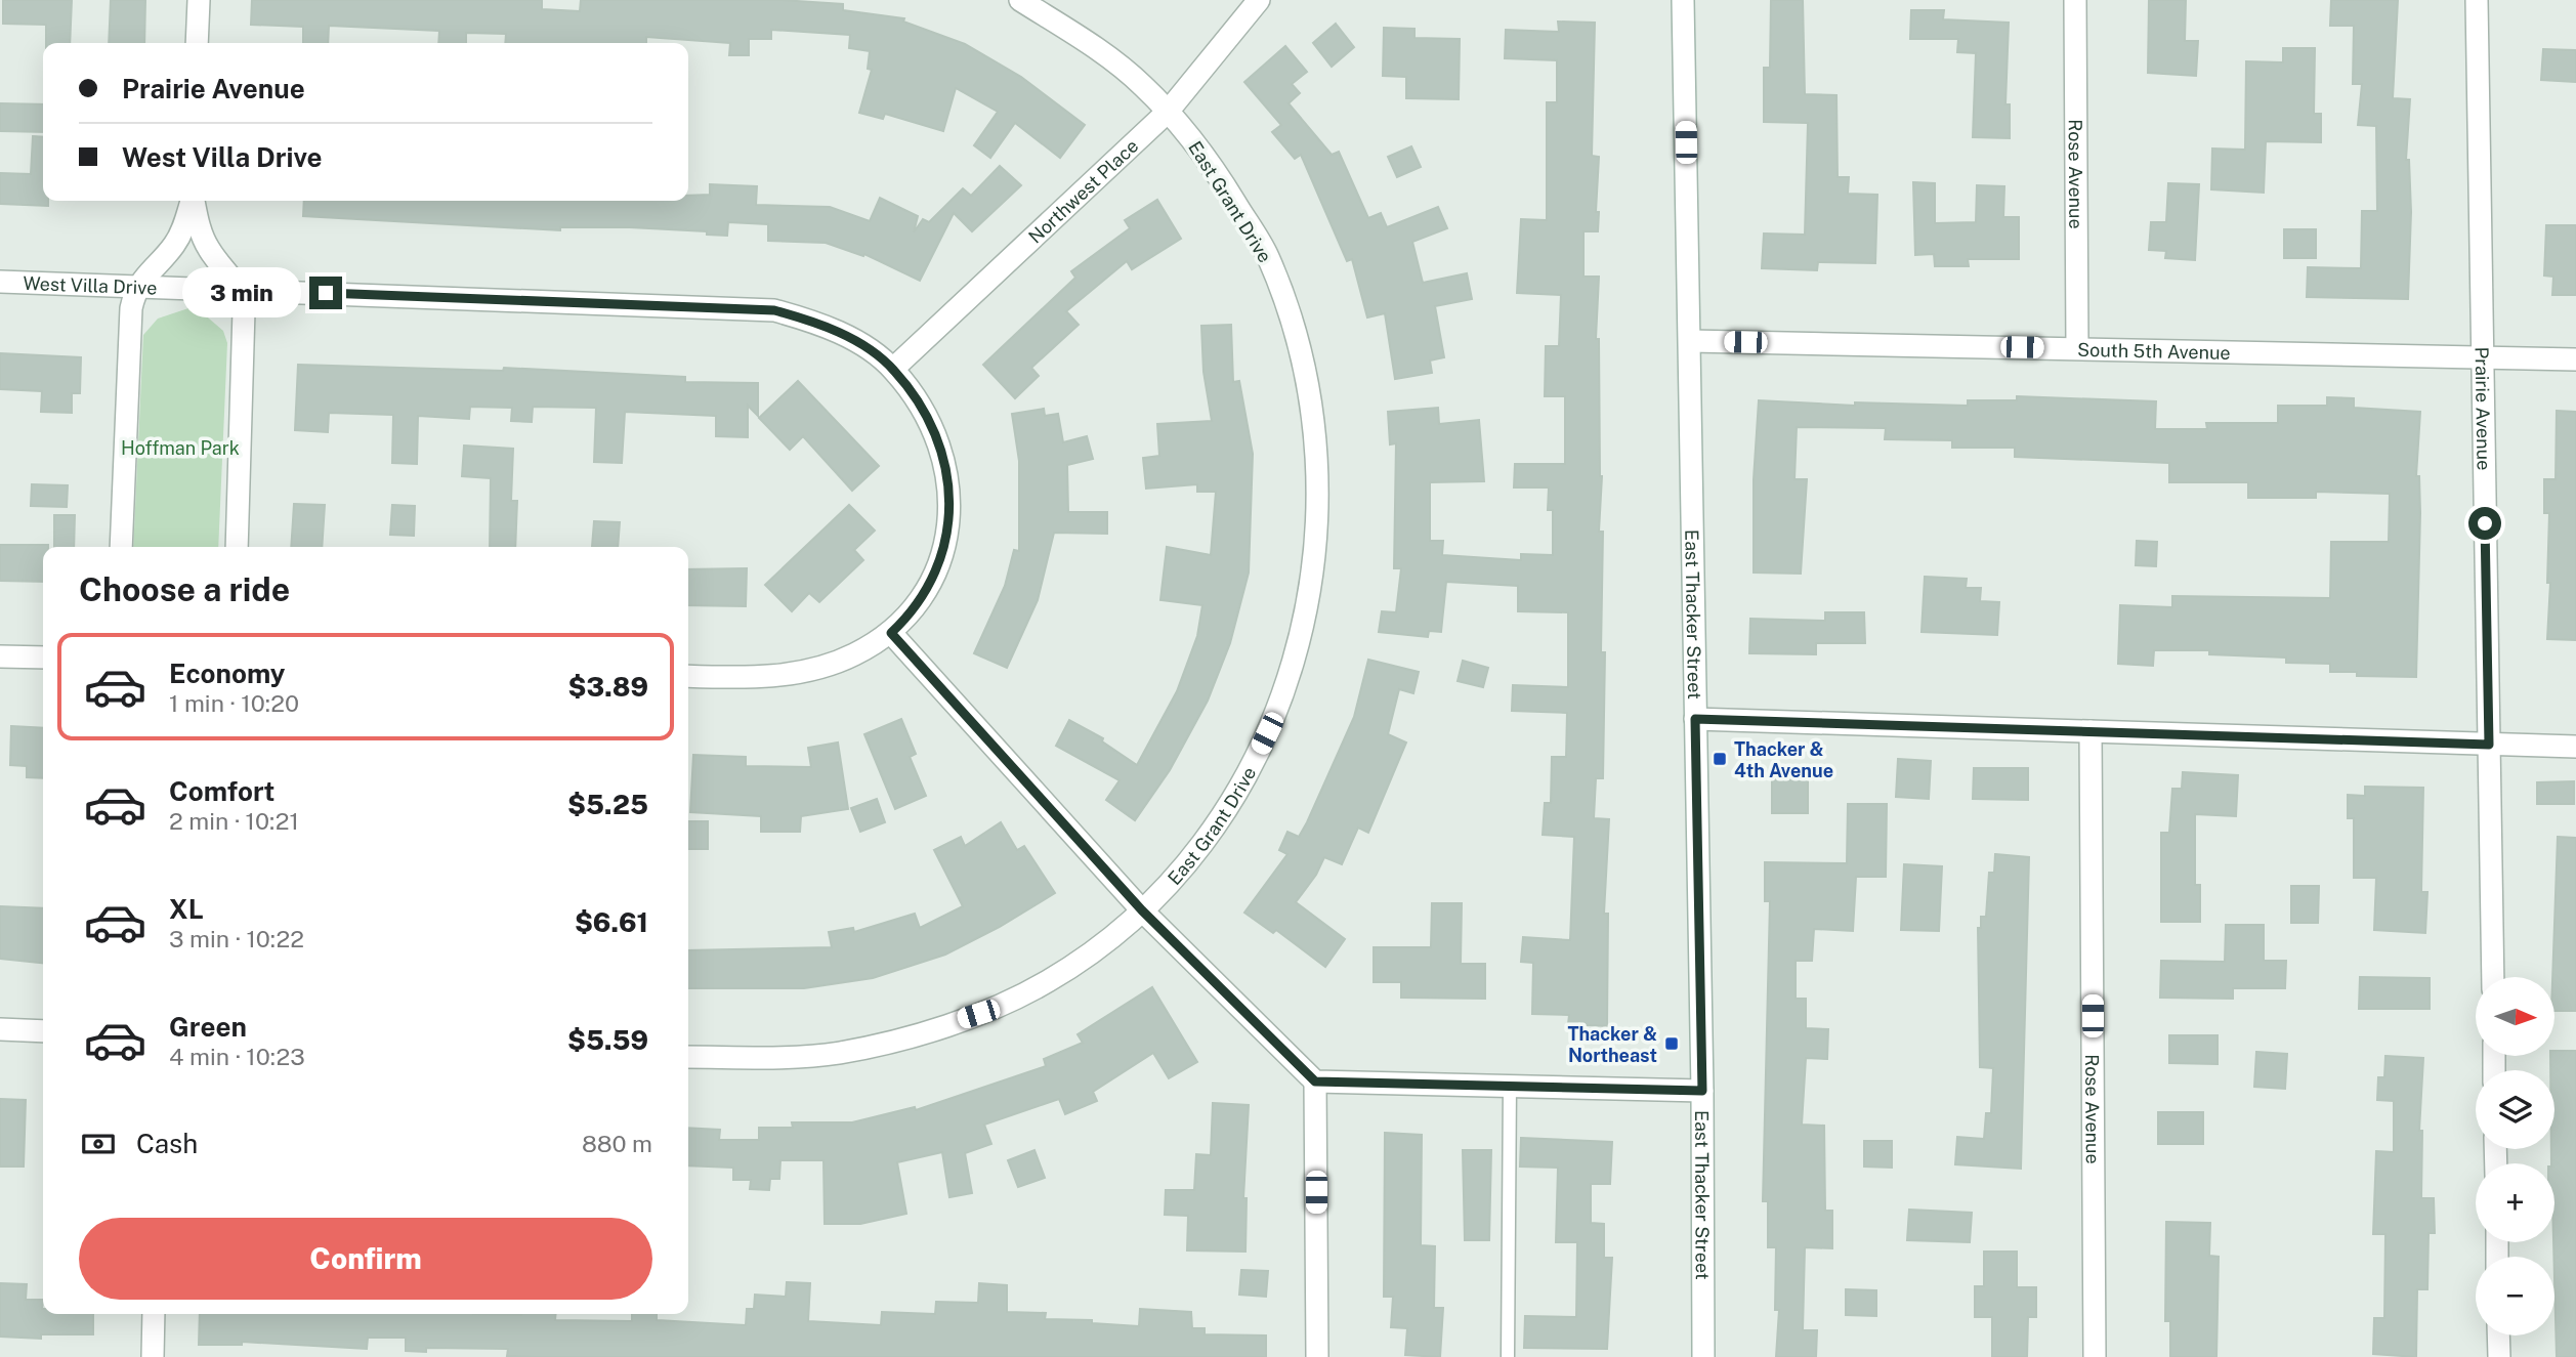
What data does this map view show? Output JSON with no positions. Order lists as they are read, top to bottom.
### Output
{
  "streets": {
    "street": [
      "Rose Avenue",
      "Northwest Place",
      "East Grant Drive",
      "West Villa Drive",
      "South 5th Avenue",
      "Prairie Avenue",
      "East Thacker Street"
    ]
  },
  "crossings": [
    ["Rose Avenue", "South 5th Avenue"],
    ["Northwest Place", "East Grant Drive"],
    ["Northwest Place", "West Villa Drive"],
    ["South 5th Avenue", "Prairie Avenue"],
    ["South 5th Avenue", "East Thacker Street"]
  ],
  "parks": ["Hoffman Park"],
  "places": {
    "transit": ["Thacker & 4th Avenue", "Thacker & Northeast"]
  },
  "north": "right",
  "page": {
    "banner": ["Prairie Avenue", "West Villa Drive"],
    "bubble": "3 min",
    "heading": "Choose a ride",
    "list": [
      {
        "name": "Economy",
        "note": "1 min · 10:20",
        "value": "$3.89"
      },
      {
        "name": "Comfort",
        "note": "2 min · 10:21",
        "value": "$5.25"
      },
      {
        "name": "XL",
        "note": "3 min · 10:22",
        "value": "$6.61"
      },
      {
        "name": "Green",
        "note": "4 min · 10:23",
        "value": "$5.59"
      }
    ],
    "map_buttons": ["+", "−"],
    "pay": ["Cash", "880 m"],
    "buttons": "Confirm"
  }
}
